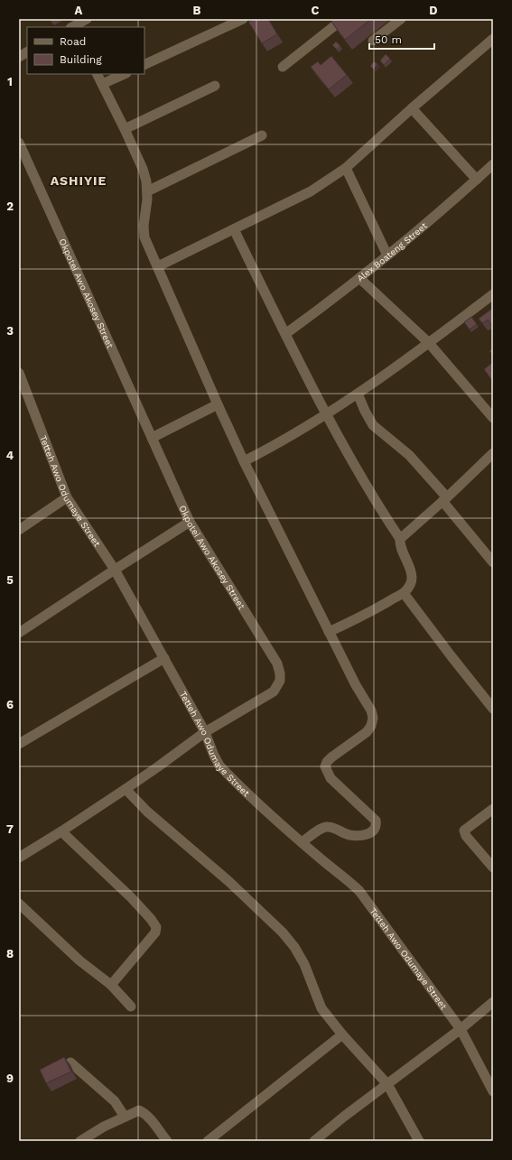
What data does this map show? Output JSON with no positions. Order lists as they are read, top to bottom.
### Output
{
  "streets": {
    "street": ["Alex Boateng Street", "Okpotei Awo Akosey Street", "Tetteh Awo Odumaye Street"]
  },
  "crossings": [
    ["Okpotei Awo Akosey Street", "Tetteh Awo Odumaye Street"]
  ],
  "districts": ["ASHIYIE"],
  "legend": ["Road", "Building"],
  "scale_bar": "50 m",
  "grid": {
    "columns": [
      "A",
      "B",
      "C",
      "D"
    ],
    "rows": [
      "1",
      "2",
      "3",
      "4",
      "5",
      "6",
      "7",
      "8",
      "9"
    ]
  }
}
